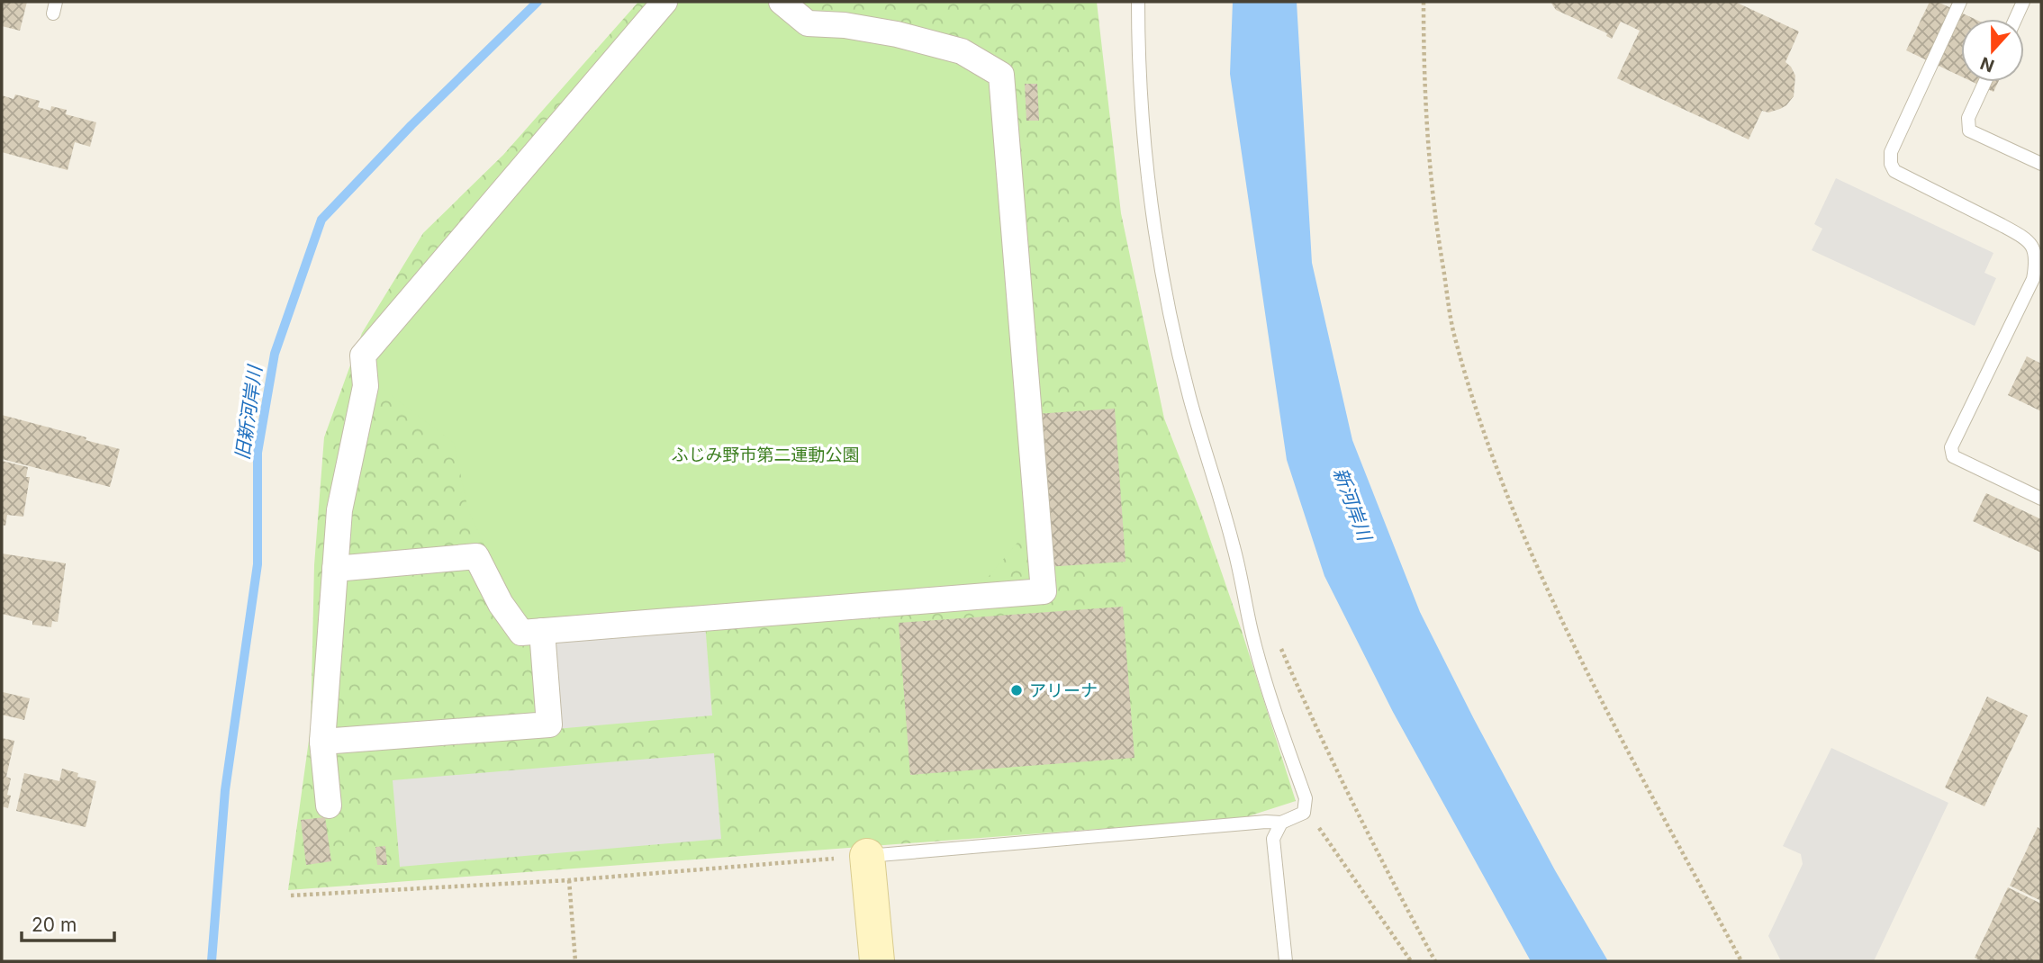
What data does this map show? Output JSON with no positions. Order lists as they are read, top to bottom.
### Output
{
  "water": ["旧新河岸川", "新河岸川"],
  "parks": ["ふじみ野市第二運動公園"],
  "places": ["アリーナ"],
  "scale_bar": "20 m",
  "north": "bottom"
}
